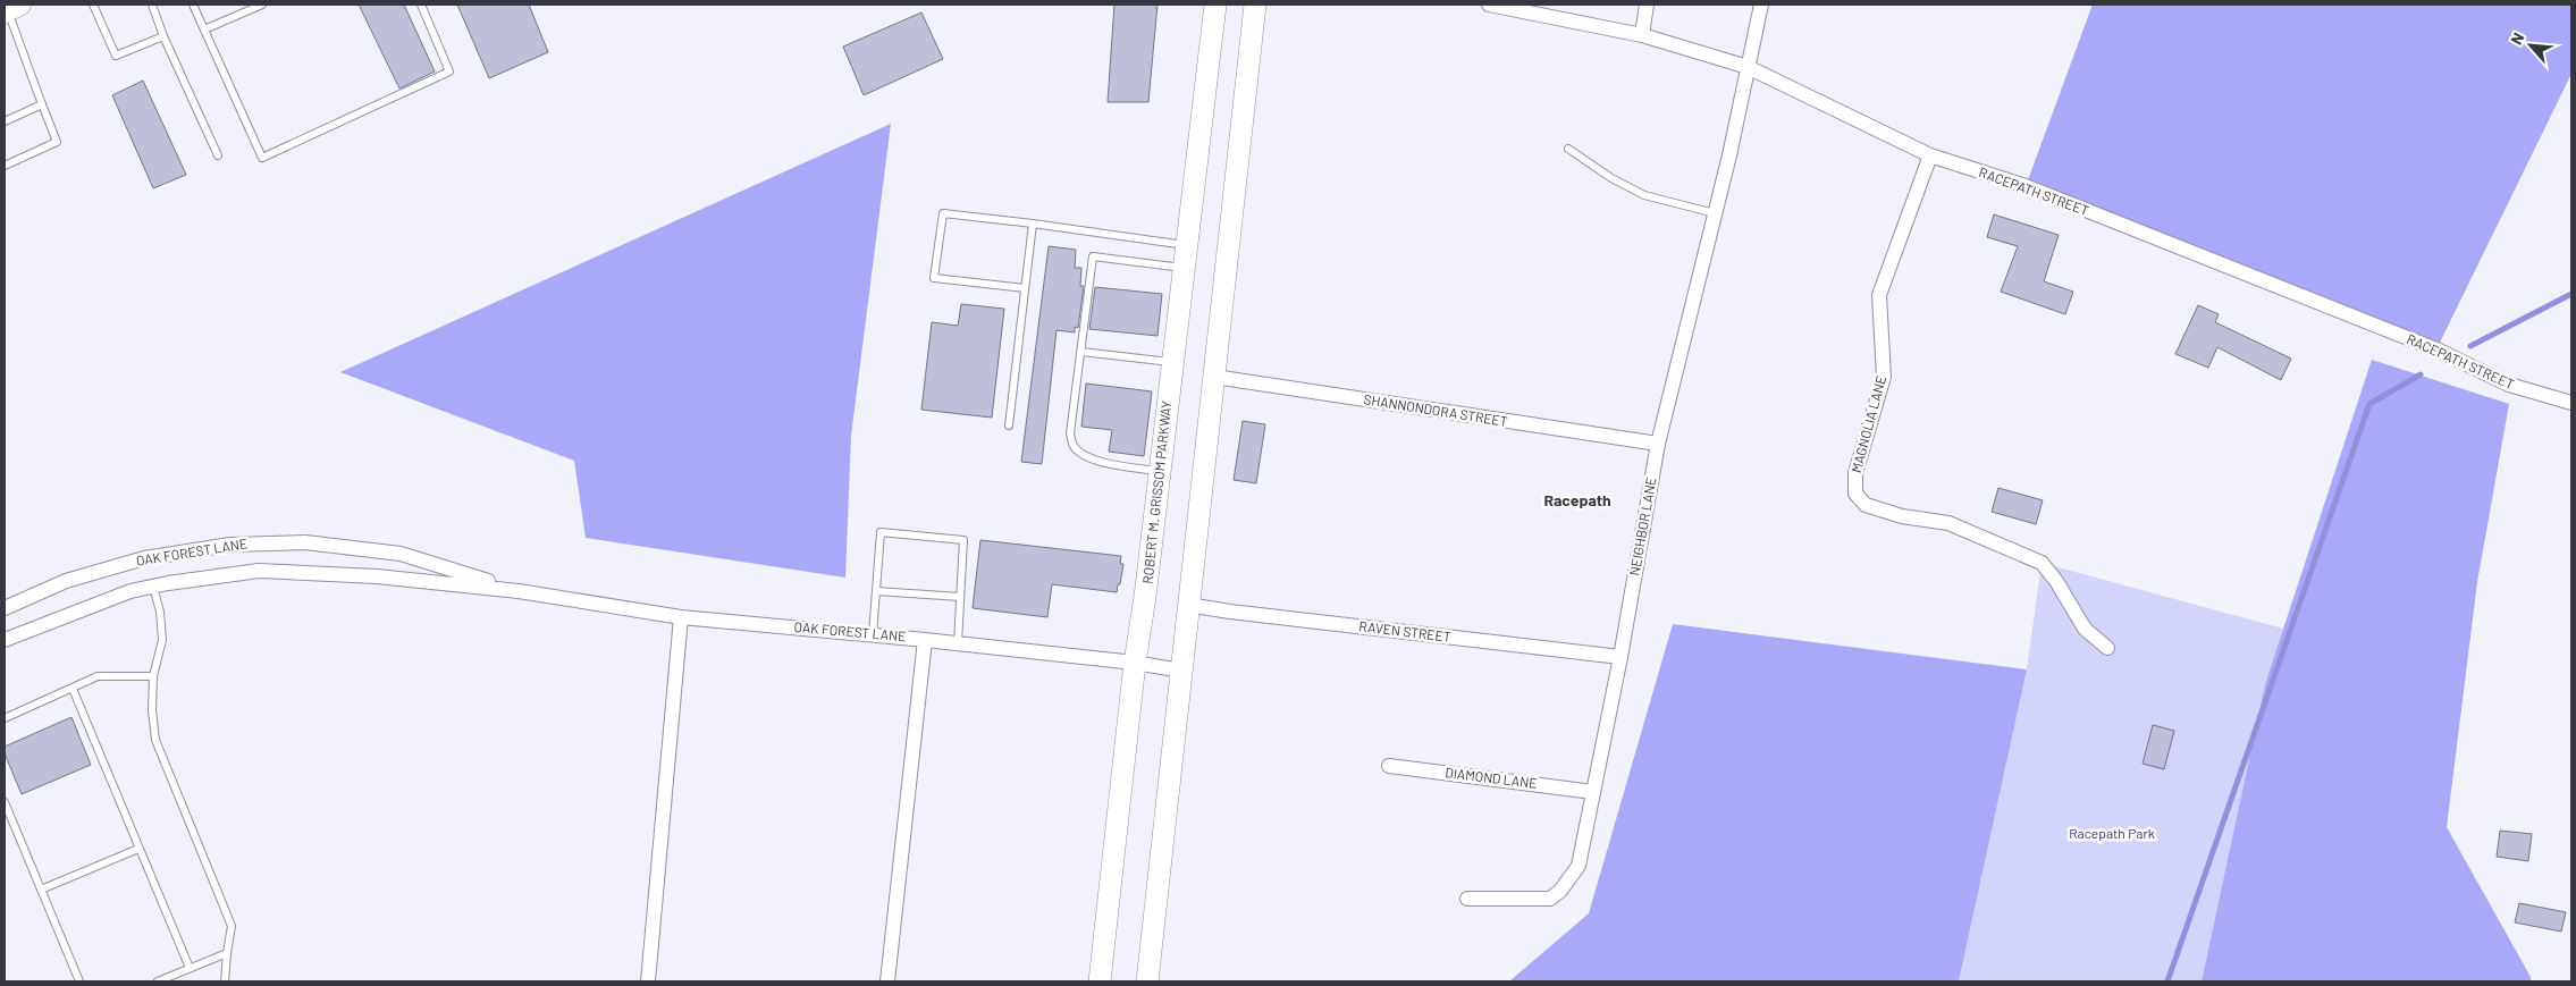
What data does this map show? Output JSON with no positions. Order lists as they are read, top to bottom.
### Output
{
  "streets": {
    "main road": ["ROBERT M. GRISSOM PARKWAY"],
    "street": [
      "RACEPATH STREET",
      "SHANNONDORA STREET",
      "MAGNOLIA LANE",
      "NEIGHBOR LANE",
      "OAK FOREST LANE",
      "RAVEN STREET",
      "DIAMOND LANE"
    ]
  },
  "crossings": [
    ["RACEPATH STREET", "MAGNOLIA LANE"],
    ["RACEPATH STREET", "NEIGHBOR LANE"],
    ["SHANNONDORA STREET", "NEIGHBOR LANE"],
    ["ROBERT M. GRISSOM PARKWAY", "OAK FOREST LANE"],
    ["NEIGHBOR LANE", "RAVEN STREET"],
    ["NEIGHBOR LANE", "DIAMOND LANE"]
  ],
  "districts": ["Racepath"],
  "parks": ["Racepath Park"],
  "north": "top left"
}
